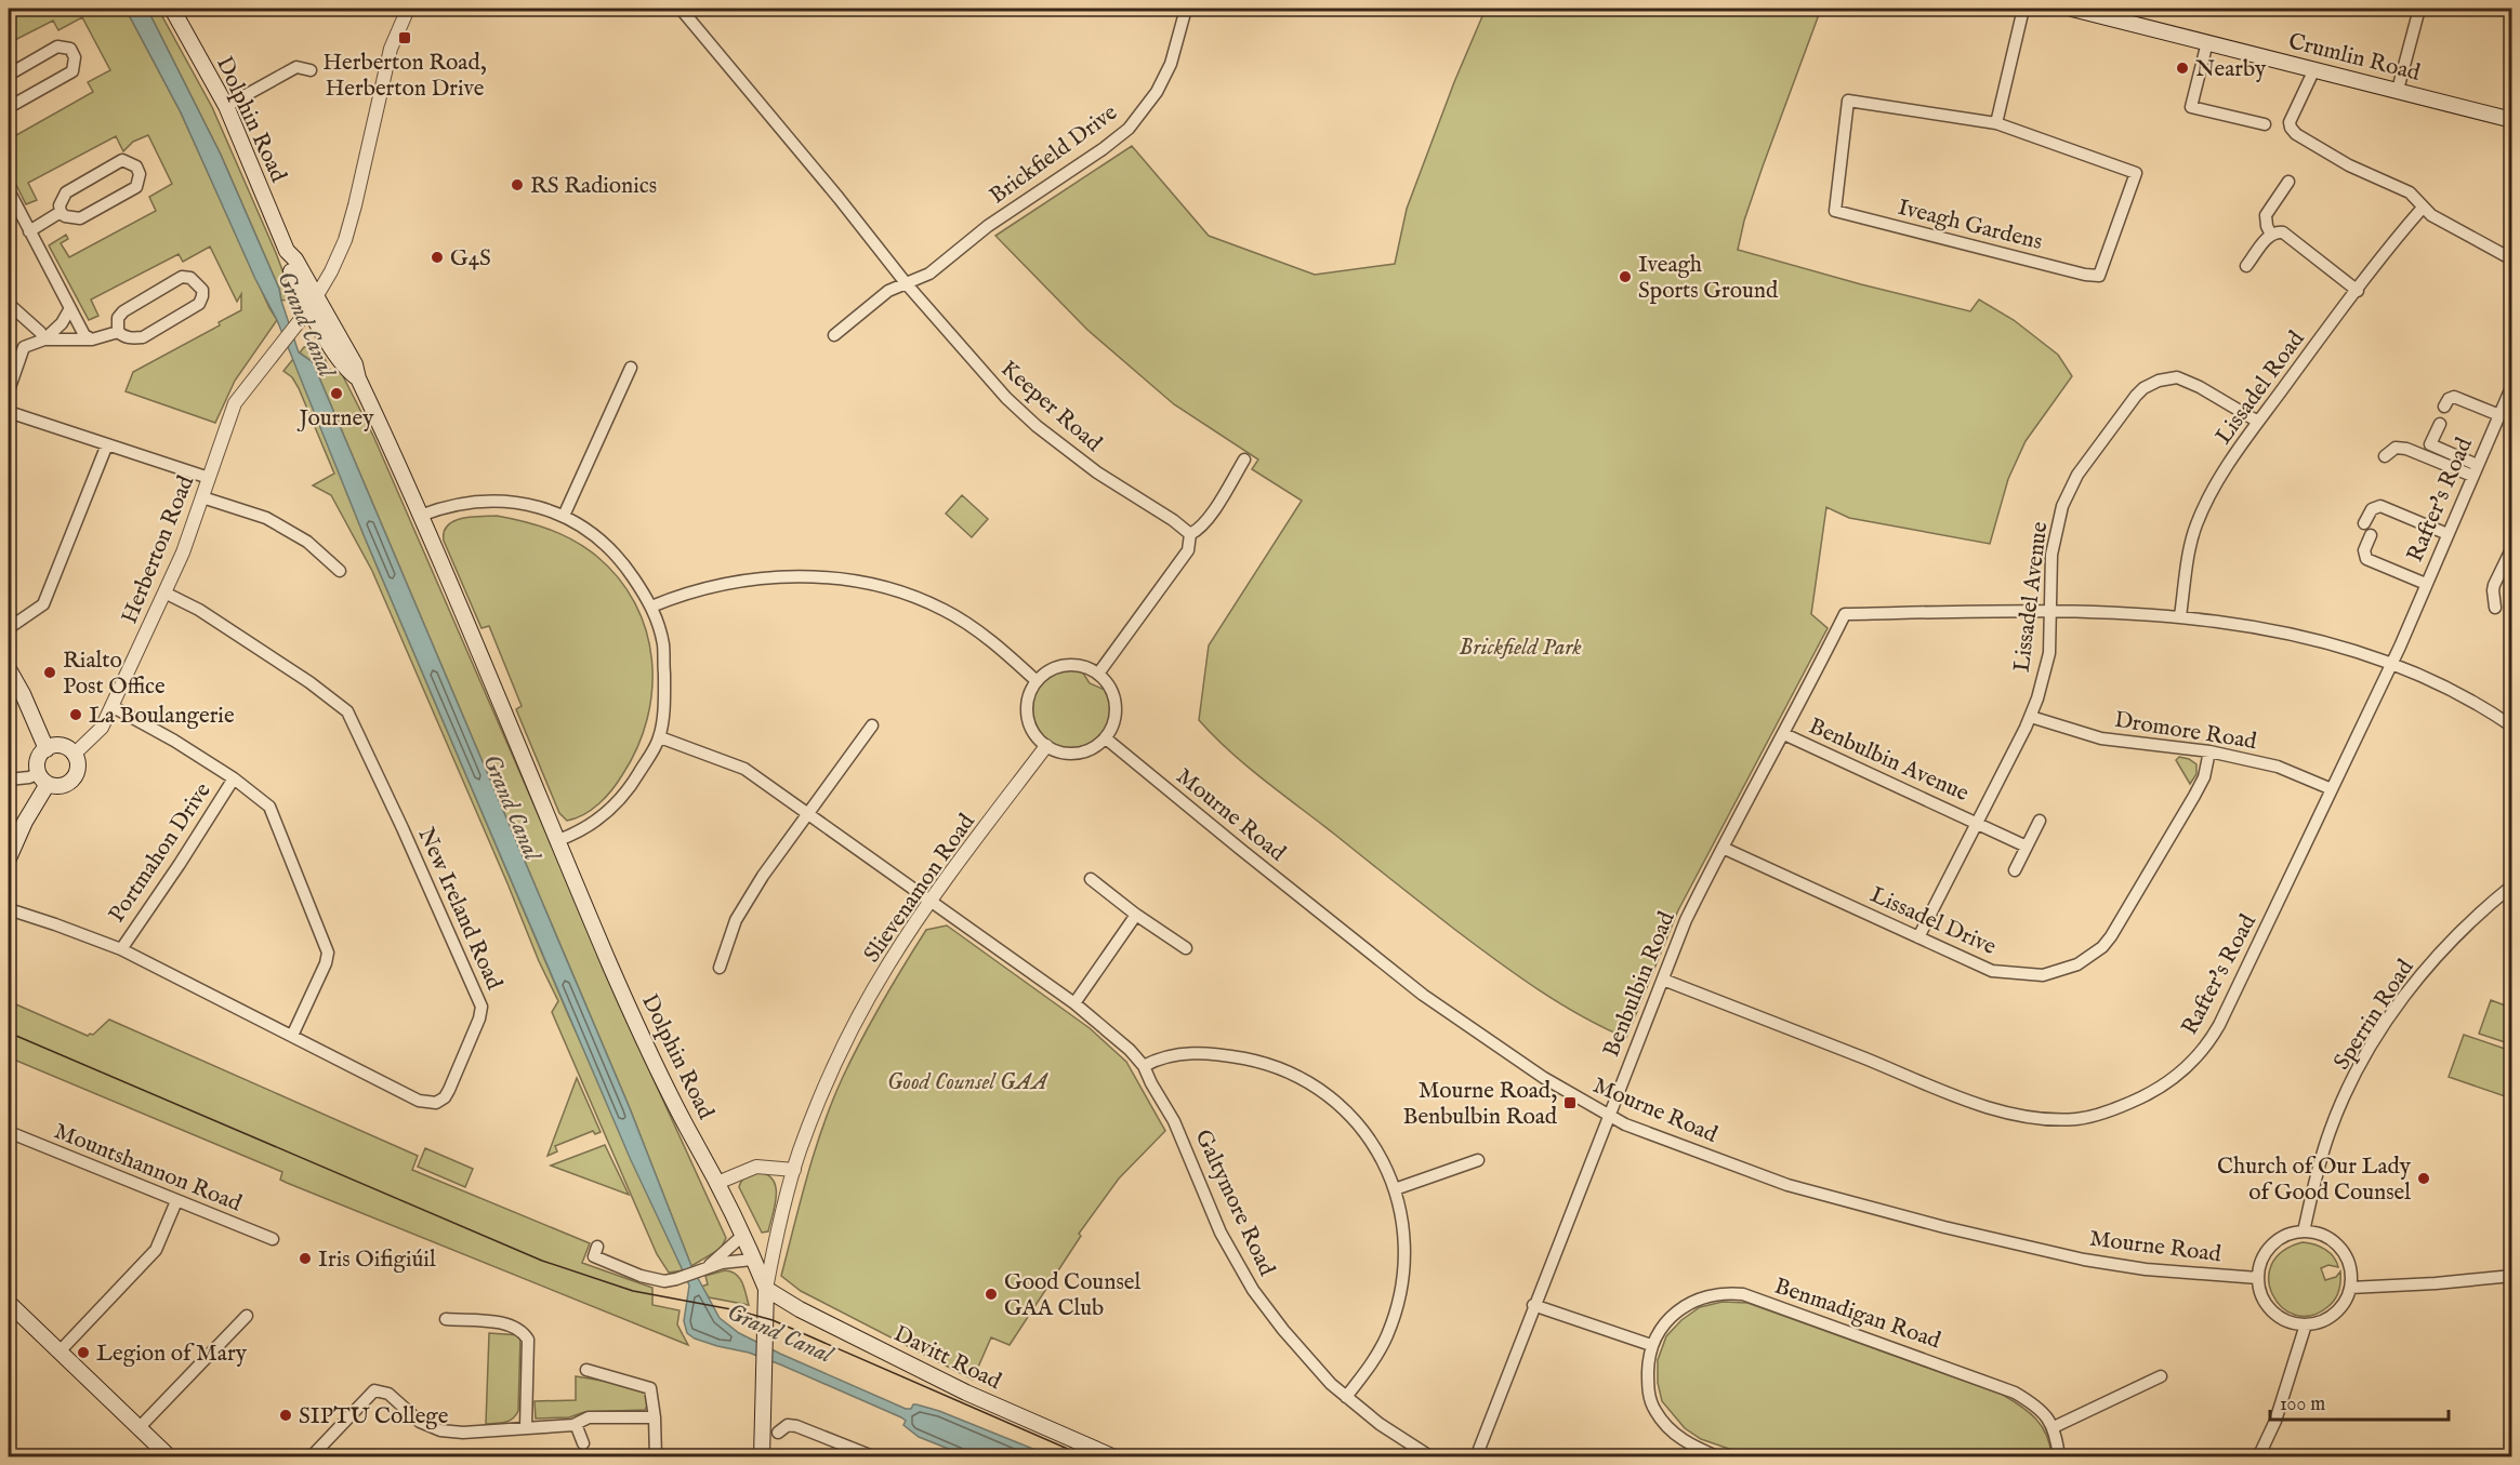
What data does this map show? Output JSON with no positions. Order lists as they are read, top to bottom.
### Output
{
  "streets": {
    "main road": ["Crumlin Road", "Dolphin Road", "Davitt Road"],
    "street": [
      "Brickfield Drive",
      "Iveagh Gardens",
      "Lissadel Road",
      "Keeper Road",
      "Rafter's Road",
      "Herberton Road",
      "Lissadel Avenue",
      "Dromore Road",
      "Benbulbin Avenue",
      "Mourne Road",
      "Portmahon Drive",
      "Slievenamon Road",
      "New Ireland Road",
      "Lissadel Drive",
      "Benbulbin Road",
      "Sperrin Road",
      "Mountshannon Road",
      "Galtymore Road",
      "Benmadigan Road"
    ]
  },
  "crossings": [
    ["Dolphin Road", "Herberton Road"],
    ["Dolphin Road", "Slievenamon Road"],
    ["Dolphin Road", "Davitt Road"],
    ["Brickfield Drive", "Keeper Road"],
    ["Lissadel Road", "Lissadel Avenue"],
    ["Rafter's Road", "Dromore Road"],
    ["Rafter's Road", "Benbulbin Road"],
    ["Herberton Road", "New Ireland Road"],
    ["Lissadel Avenue", "Dromore Road"],
    ["Lissadel Avenue", "Benbulbin Avenue"],
    ["Lissadel Avenue", "Lissadel Drive"],
    ["Lissadel Avenue", "Benbulbin Road"],
    ["Dromore Road", "Lissadel Drive"],
    ["Benbulbin Avenue", "Benbulbin Road"],
    ["Mourne Road", "Slievenamon Road"],
    ["Mourne Road", "Benbulbin Road"],
    ["Mourne Road", "Sperrin Road"],
    ["Portmahon Drive", "New Ireland Road"],
    ["Slievenamon Road", "Galtymore Road"],
    ["Slievenamon Road", "Davitt Road"],
    ["Lissadel Drive", "Benbulbin Road"]
  ],
  "water": ["Grand Canal"],
  "parks": ["Brickfield Park", "Good Counsel GAA"],
  "places": {
    "transit": ["Herberton Road, Herberton Drive", "Mourne Road, Benbulbin Road"],
    "other": [
      "Nearby",
      "RS Radionics",
      "G4S",
      "Iveagh Sports Ground",
      "Journey",
      "Rialto Post Office",
      "La Boulangerie",
      "Church of Our Lady of Good Counsel",
      "Iris Oifigiúil",
      "Good Counsel GAA Club",
      "Legion of Mary",
      "SIPTU College"
    ]
  },
  "scale_bar": "100 m"
}
